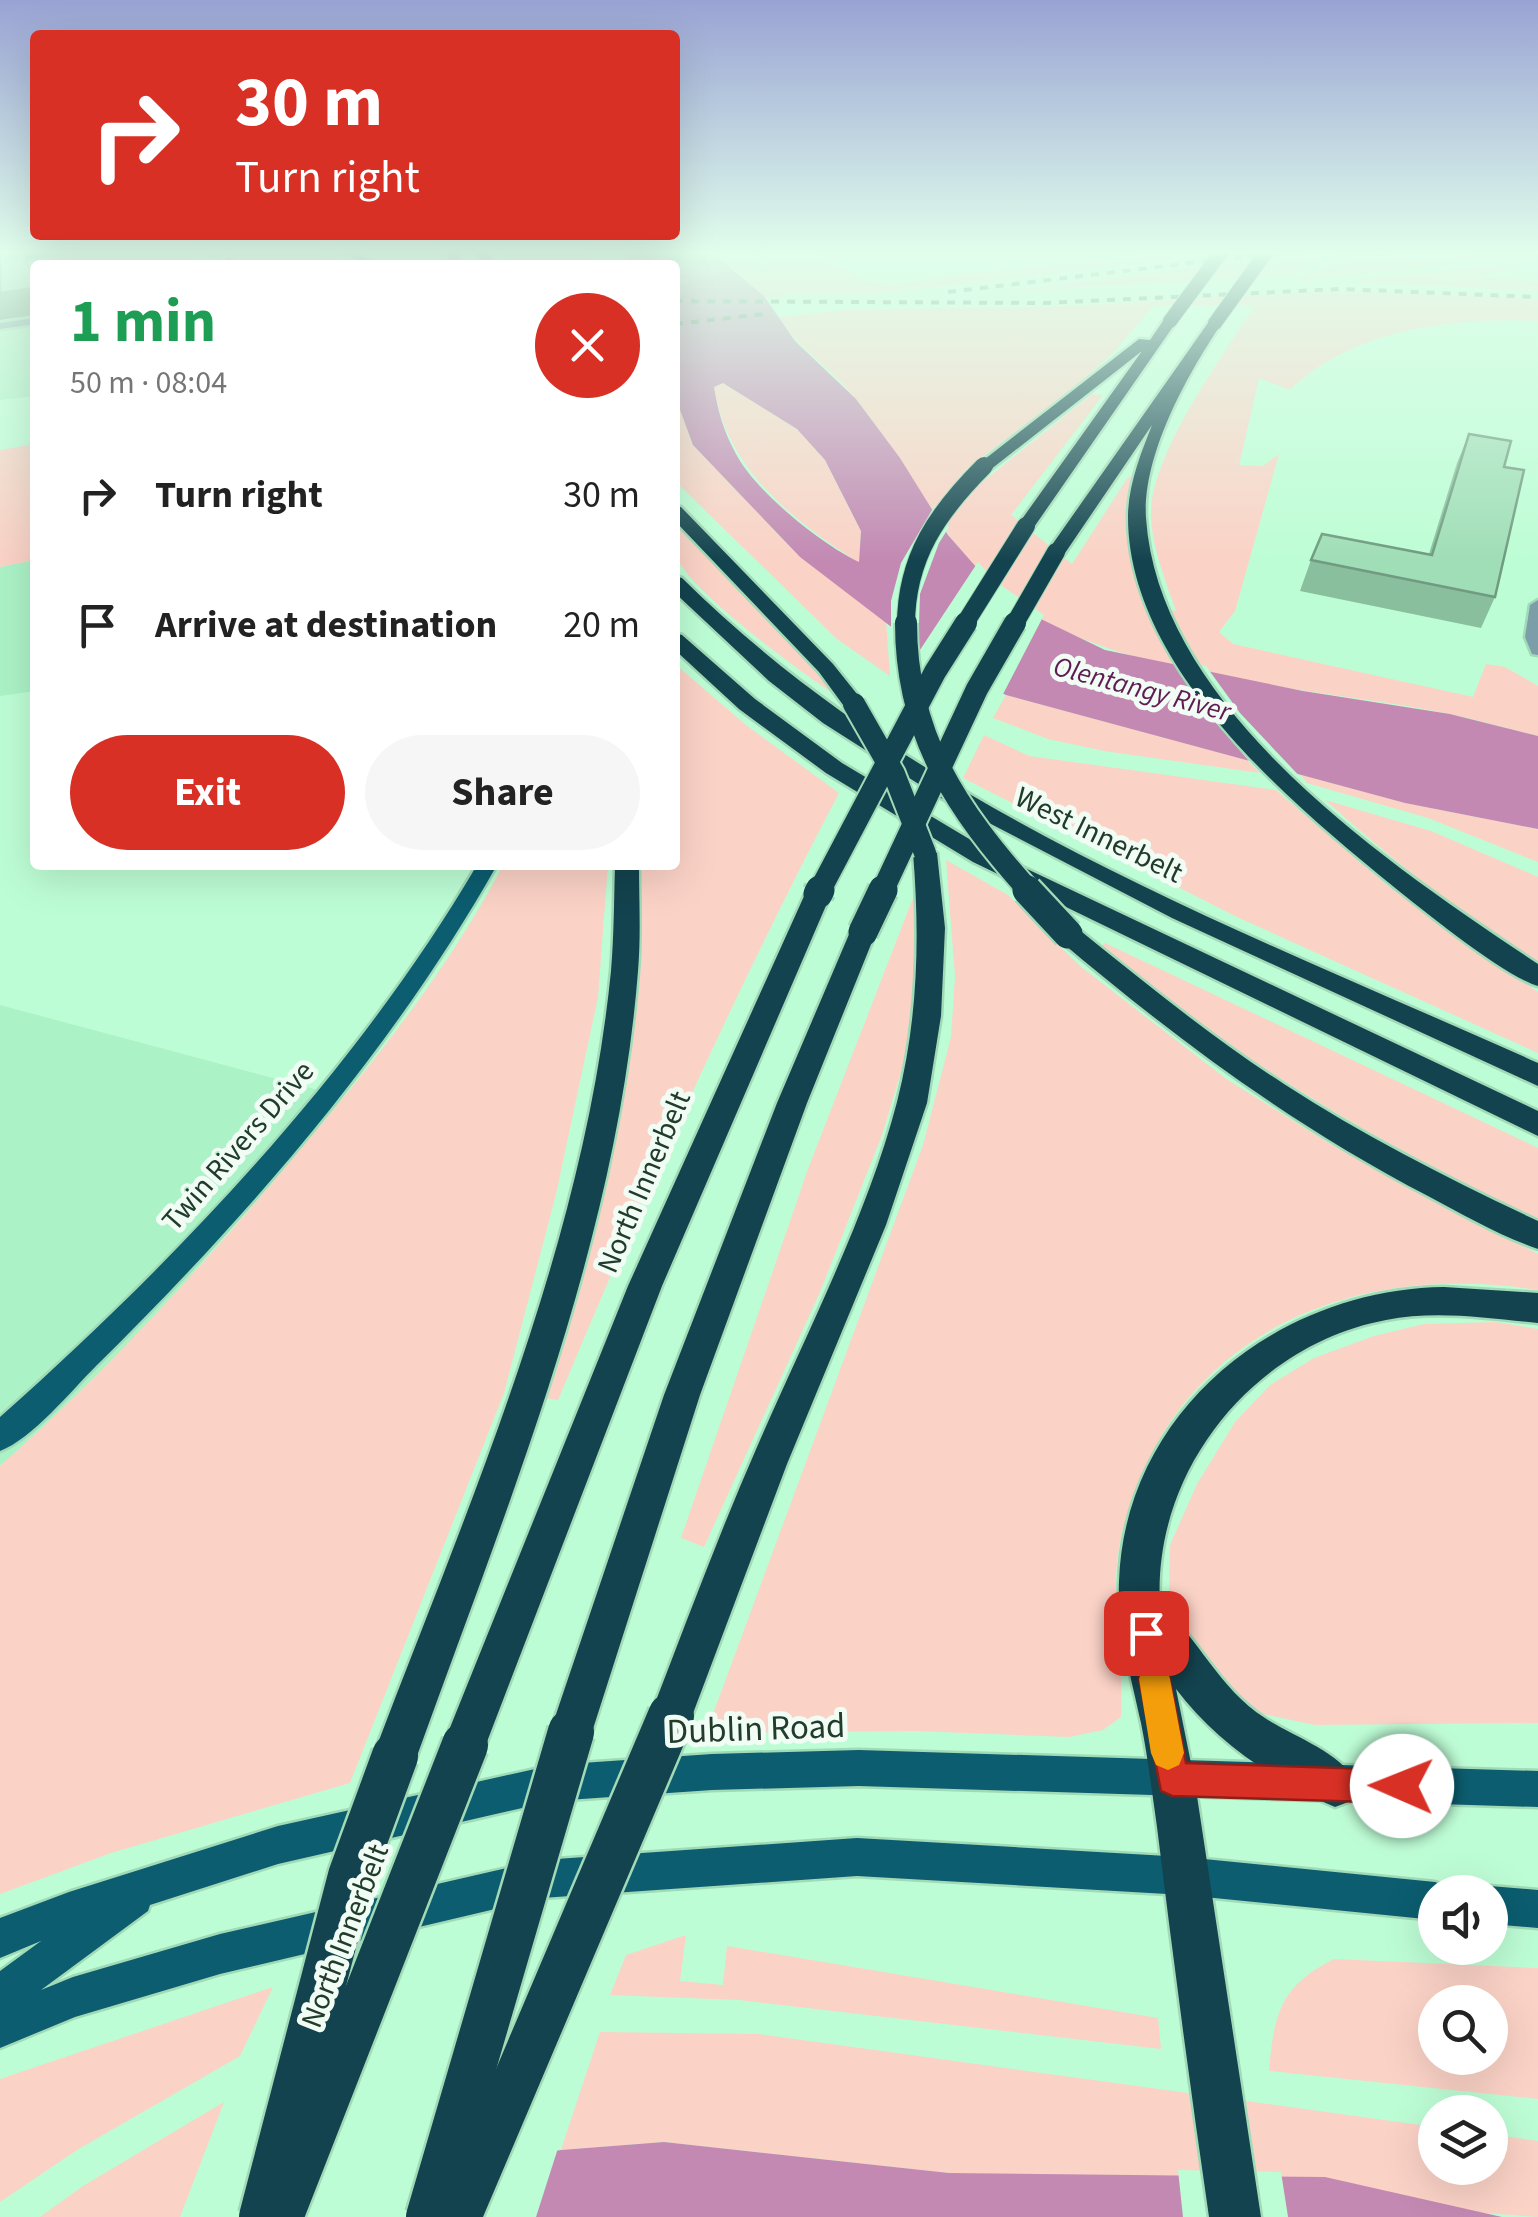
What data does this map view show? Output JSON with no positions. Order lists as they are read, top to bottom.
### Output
{
  "streets": {
    "highway": ["West Innerbelt", "North Innerbelt"],
    "main road": ["Twin Rivers Drive", "Dublin Road"]
  },
  "water": ["Olentangy River"],
  "page": {
    "turn": ["30 m", "Turn right"],
    "heading": ["1 min", "50 m · 08:04"],
    "list": [
      {
        "name": "Turn right",
        "value": "30 m"
      },
      {
        "name": "Arrive at destination",
        "value": "20 m"
      }
    ],
    "buttons": ["Exit", "Share"]
  }
}
